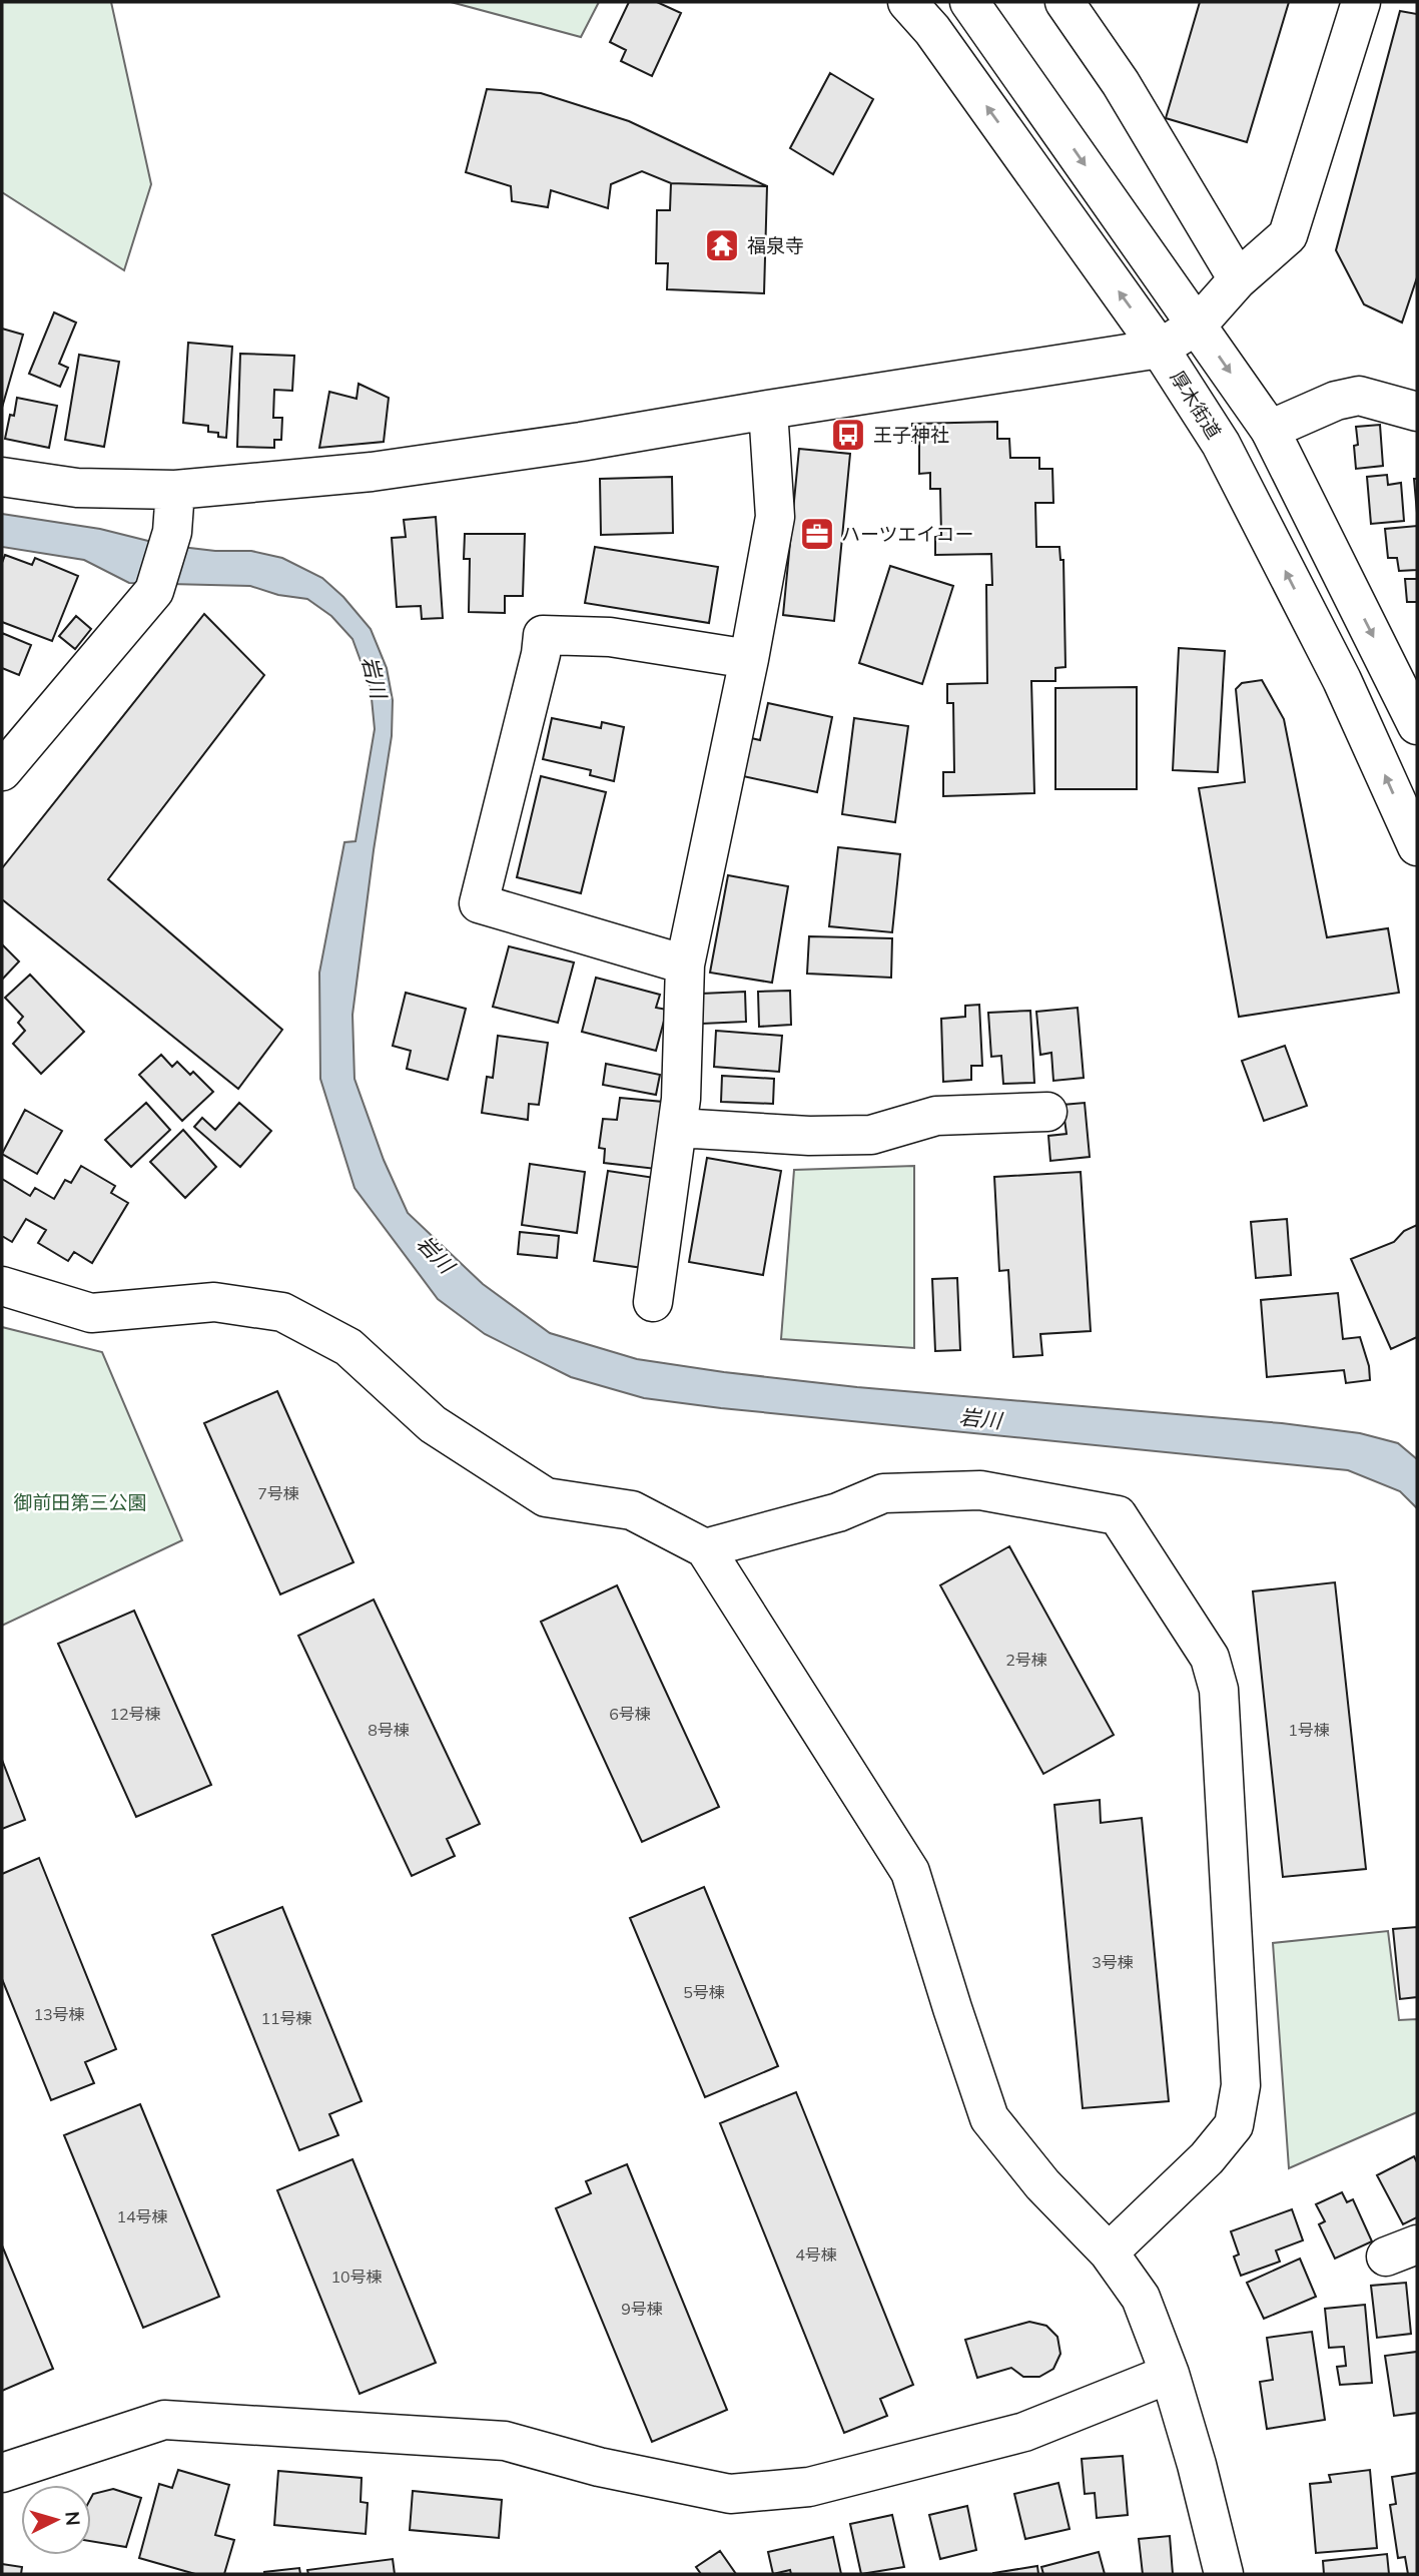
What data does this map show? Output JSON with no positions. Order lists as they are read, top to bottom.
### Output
{
  "streets": {
    "main road": ["厚木街道"]
  },
  "water": ["岩川"],
  "parks": ["御前田第三公園"],
  "places": {
    "temple": ["福泉寺"],
    "bus stop": ["王子神社"],
    "office": ["ハーツエイコー"]
  },
  "house_numbers": [
    "7号棟",
    "2号棟",
    "12号棟",
    "6号棟",
    "8号棟",
    "1号棟",
    "3号棟",
    "5号棟",
    "13号棟",
    "11号棟",
    "14号棟",
    "4号棟",
    "10号棟",
    "9号棟"
  ],
  "north": "right"
}
